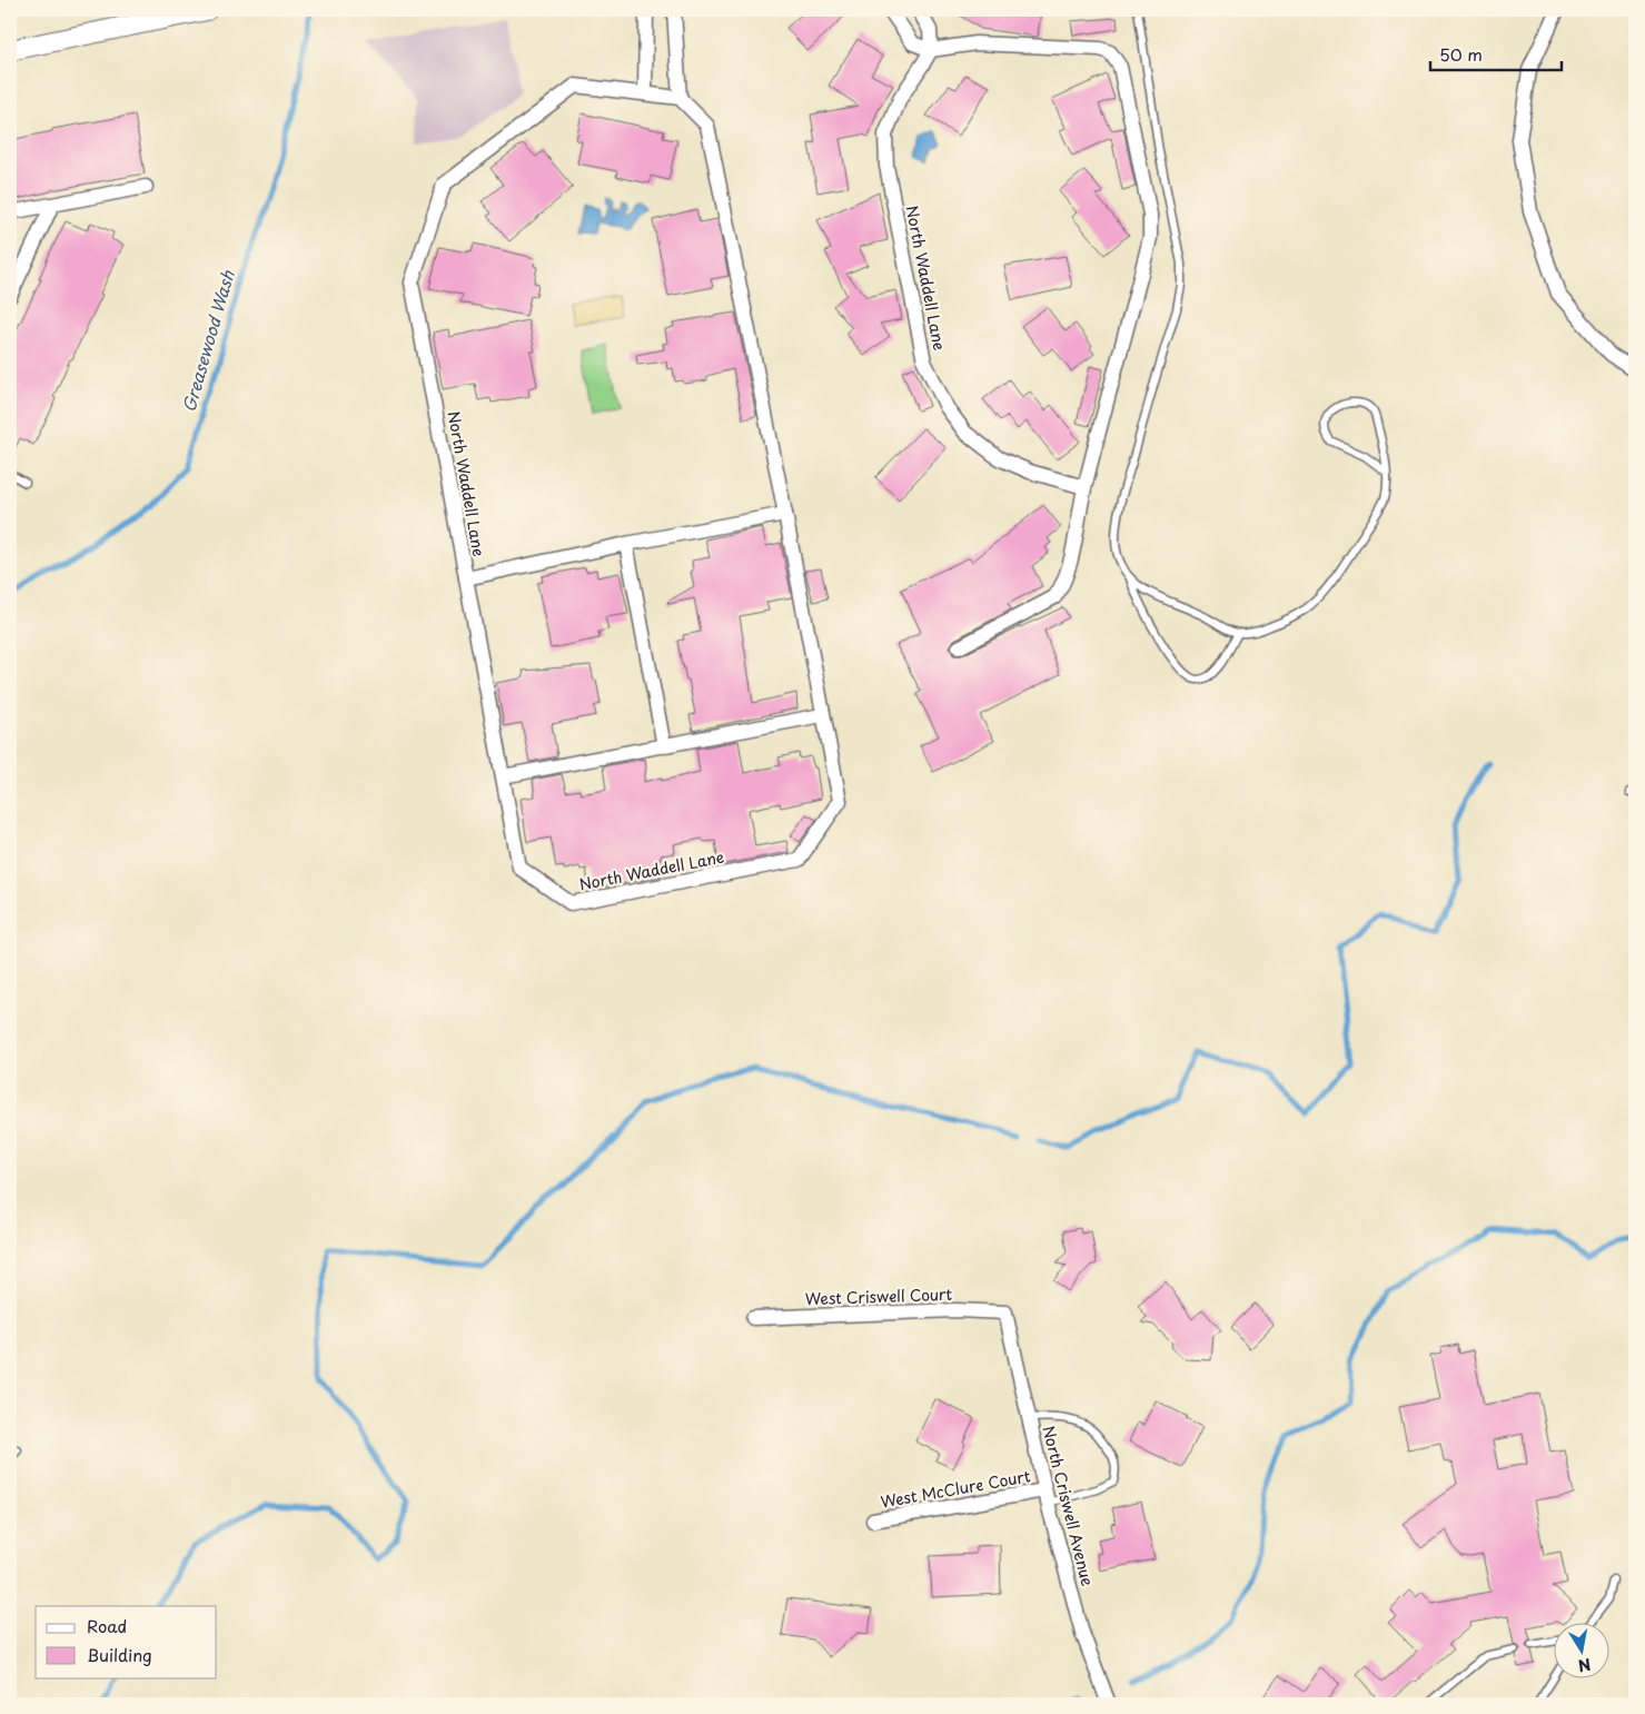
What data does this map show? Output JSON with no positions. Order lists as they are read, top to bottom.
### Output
{
  "streets": {
    "street": [
      "North Waddell Lane",
      "West Criswell Court",
      "West McClure Court",
      "North Criswell Avenue"
    ]
  },
  "crossings": [
    ["West Criswell Court", "North Criswell Avenue"],
    ["West McClure Court", "North Criswell Avenue"]
  ],
  "water": ["Greasewood Wash"],
  "legend": ["Road", "Building"],
  "scale_bar": "50 m",
  "north": "bottom"
}
